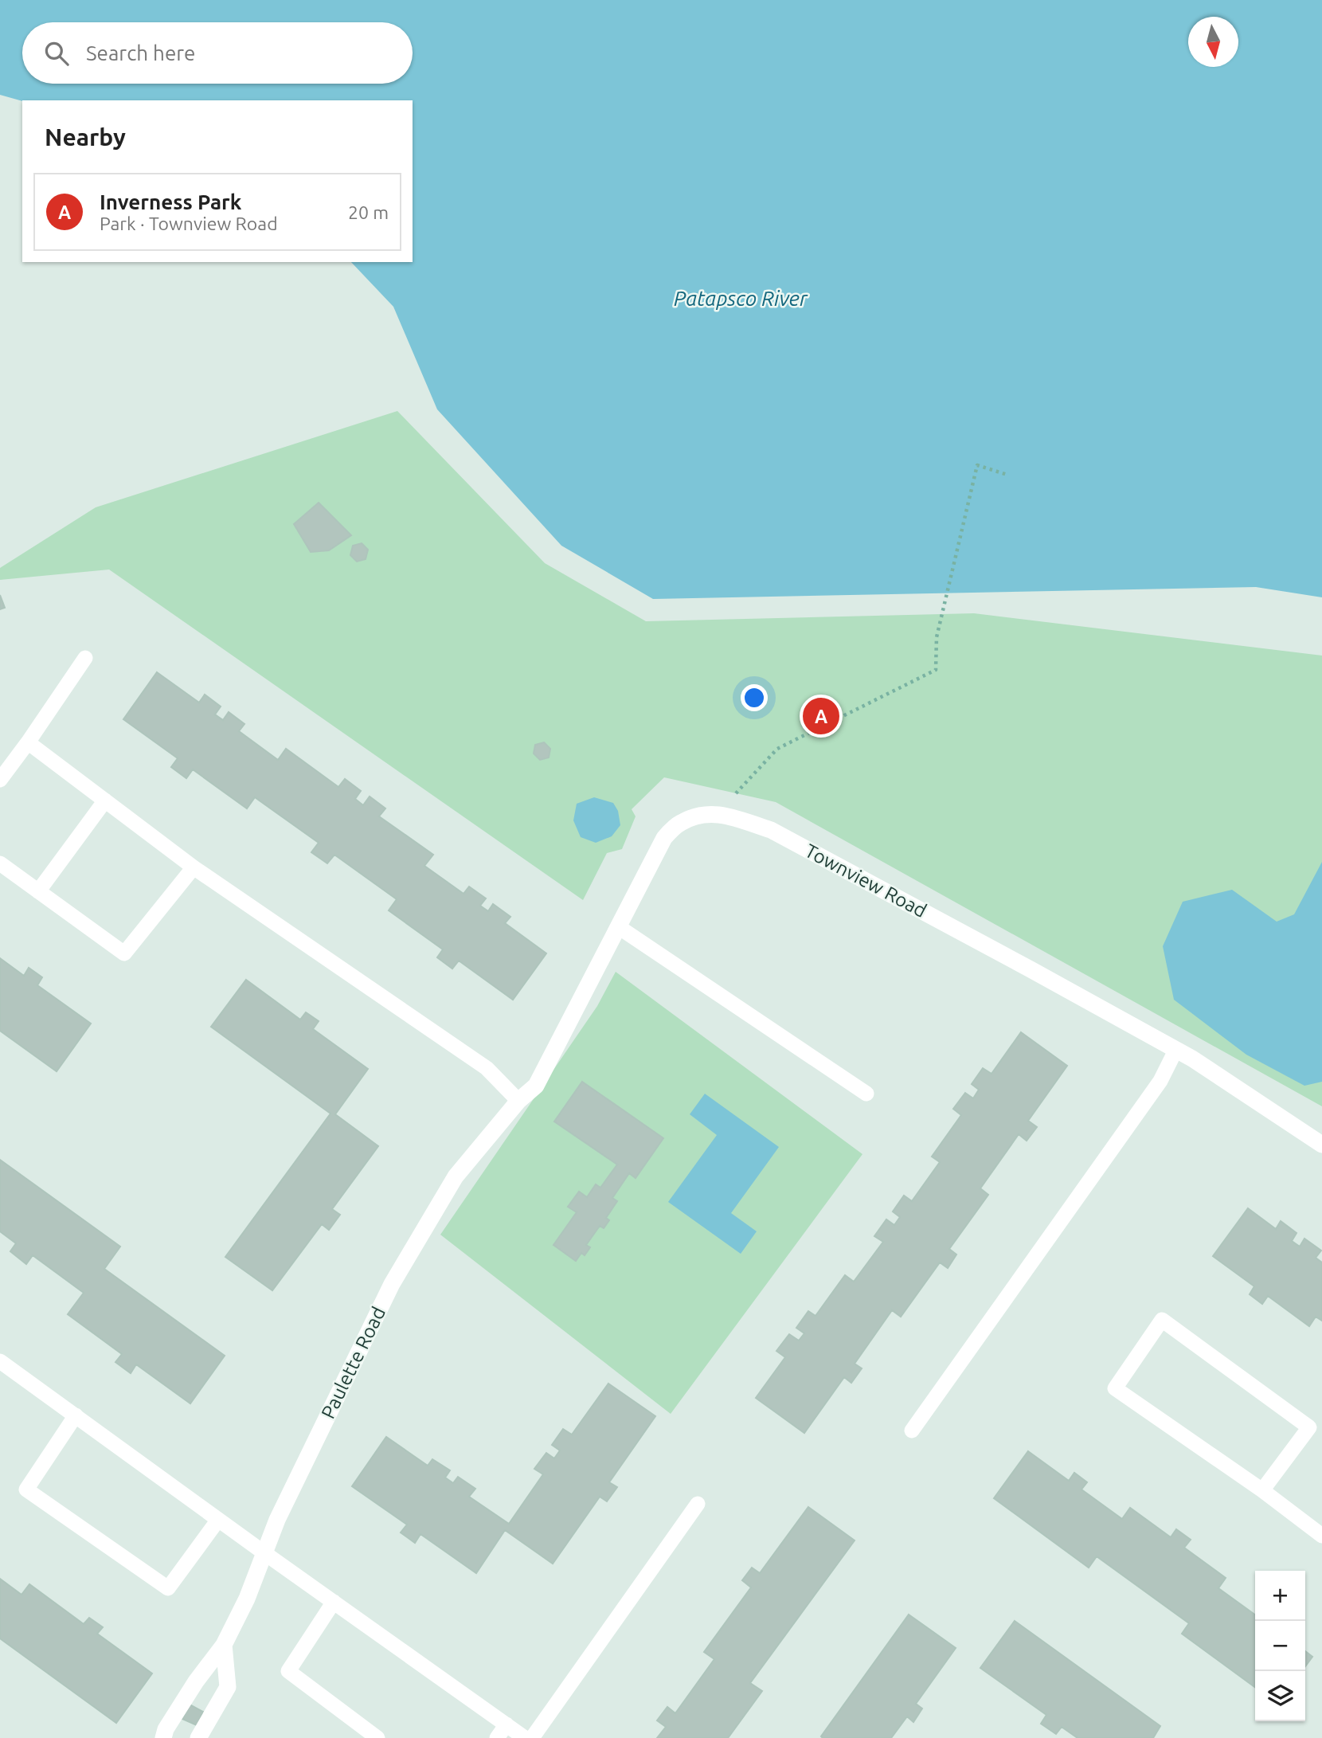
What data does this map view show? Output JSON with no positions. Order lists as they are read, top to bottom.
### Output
{
  "streets": {
    "street": ["Townview Road", "Paulette Road"]
  },
  "crossings": [
    ["Townview Road", "Paulette Road"]
  ],
  "water": ["Patapsco River"],
  "north": "bottom",
  "page": {
    "search": "Search here",
    "heading": "Nearby",
    "list": [
      {
        "mark": "A",
        "name": "Inverness Park",
        "note": "Park · Townview Road",
        "value": "20 m"
      }
    ],
    "pins": "A",
    "map_buttons": ["+", "−"]
  }
}
